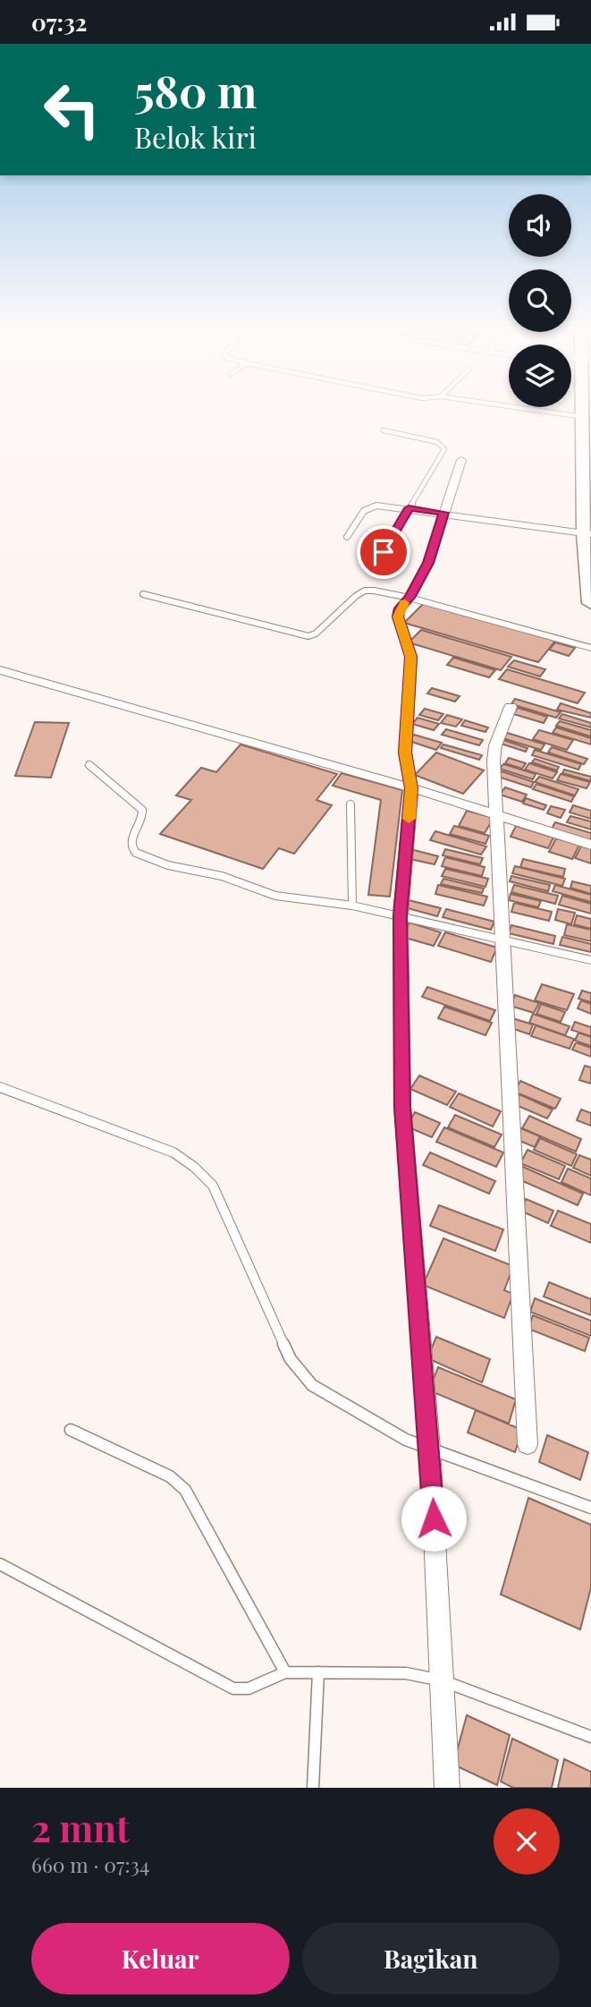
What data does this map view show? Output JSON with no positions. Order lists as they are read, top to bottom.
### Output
{
  "page": {
    "status": "07:32",
    "turn": ["580 m", "Belok kiri"],
    "heading": ["2 mnt", "660 m · 07:34"],
    "buttons": ["Keluar", "Bagikan"]
  }
}
